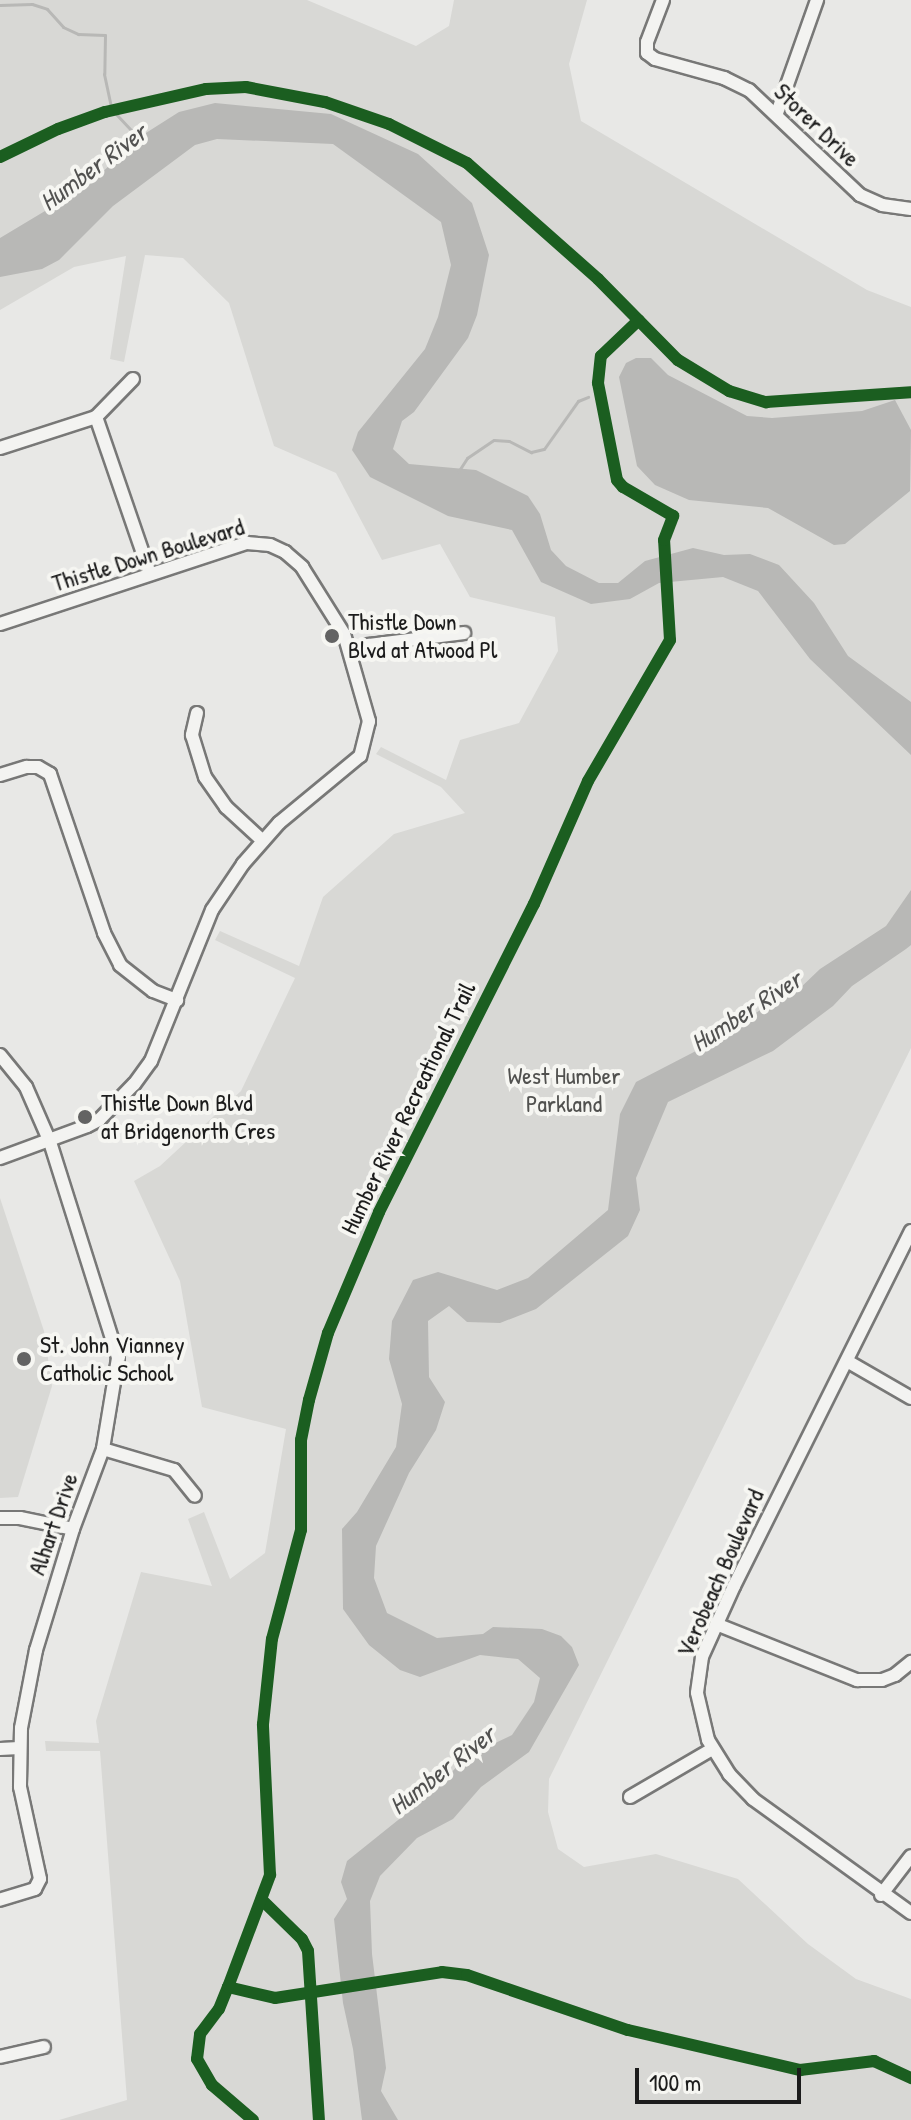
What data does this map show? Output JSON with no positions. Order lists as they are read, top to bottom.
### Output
{
  "streets": {
    "street": [
      "Storer Drive",
      "Thistle Down Boulevard",
      "Alhart Drive",
      "Verobeach Boulevard"
    ],
    "cycle path": ["Humber River Recreational Trail"]
  },
  "crossings": [
    ["Thistle Down Boulevard", "Alhart Drive"]
  ],
  "water": ["Humber River"],
  "parks": ["West Humber Parkland"],
  "places": ["Thistle Down Blvd at Atwood Pl", "Thistle Down Blvd at Bridgenorth Cres", "St. John Vianney Catholic School"],
  "scale_bar": "100 m"
}
